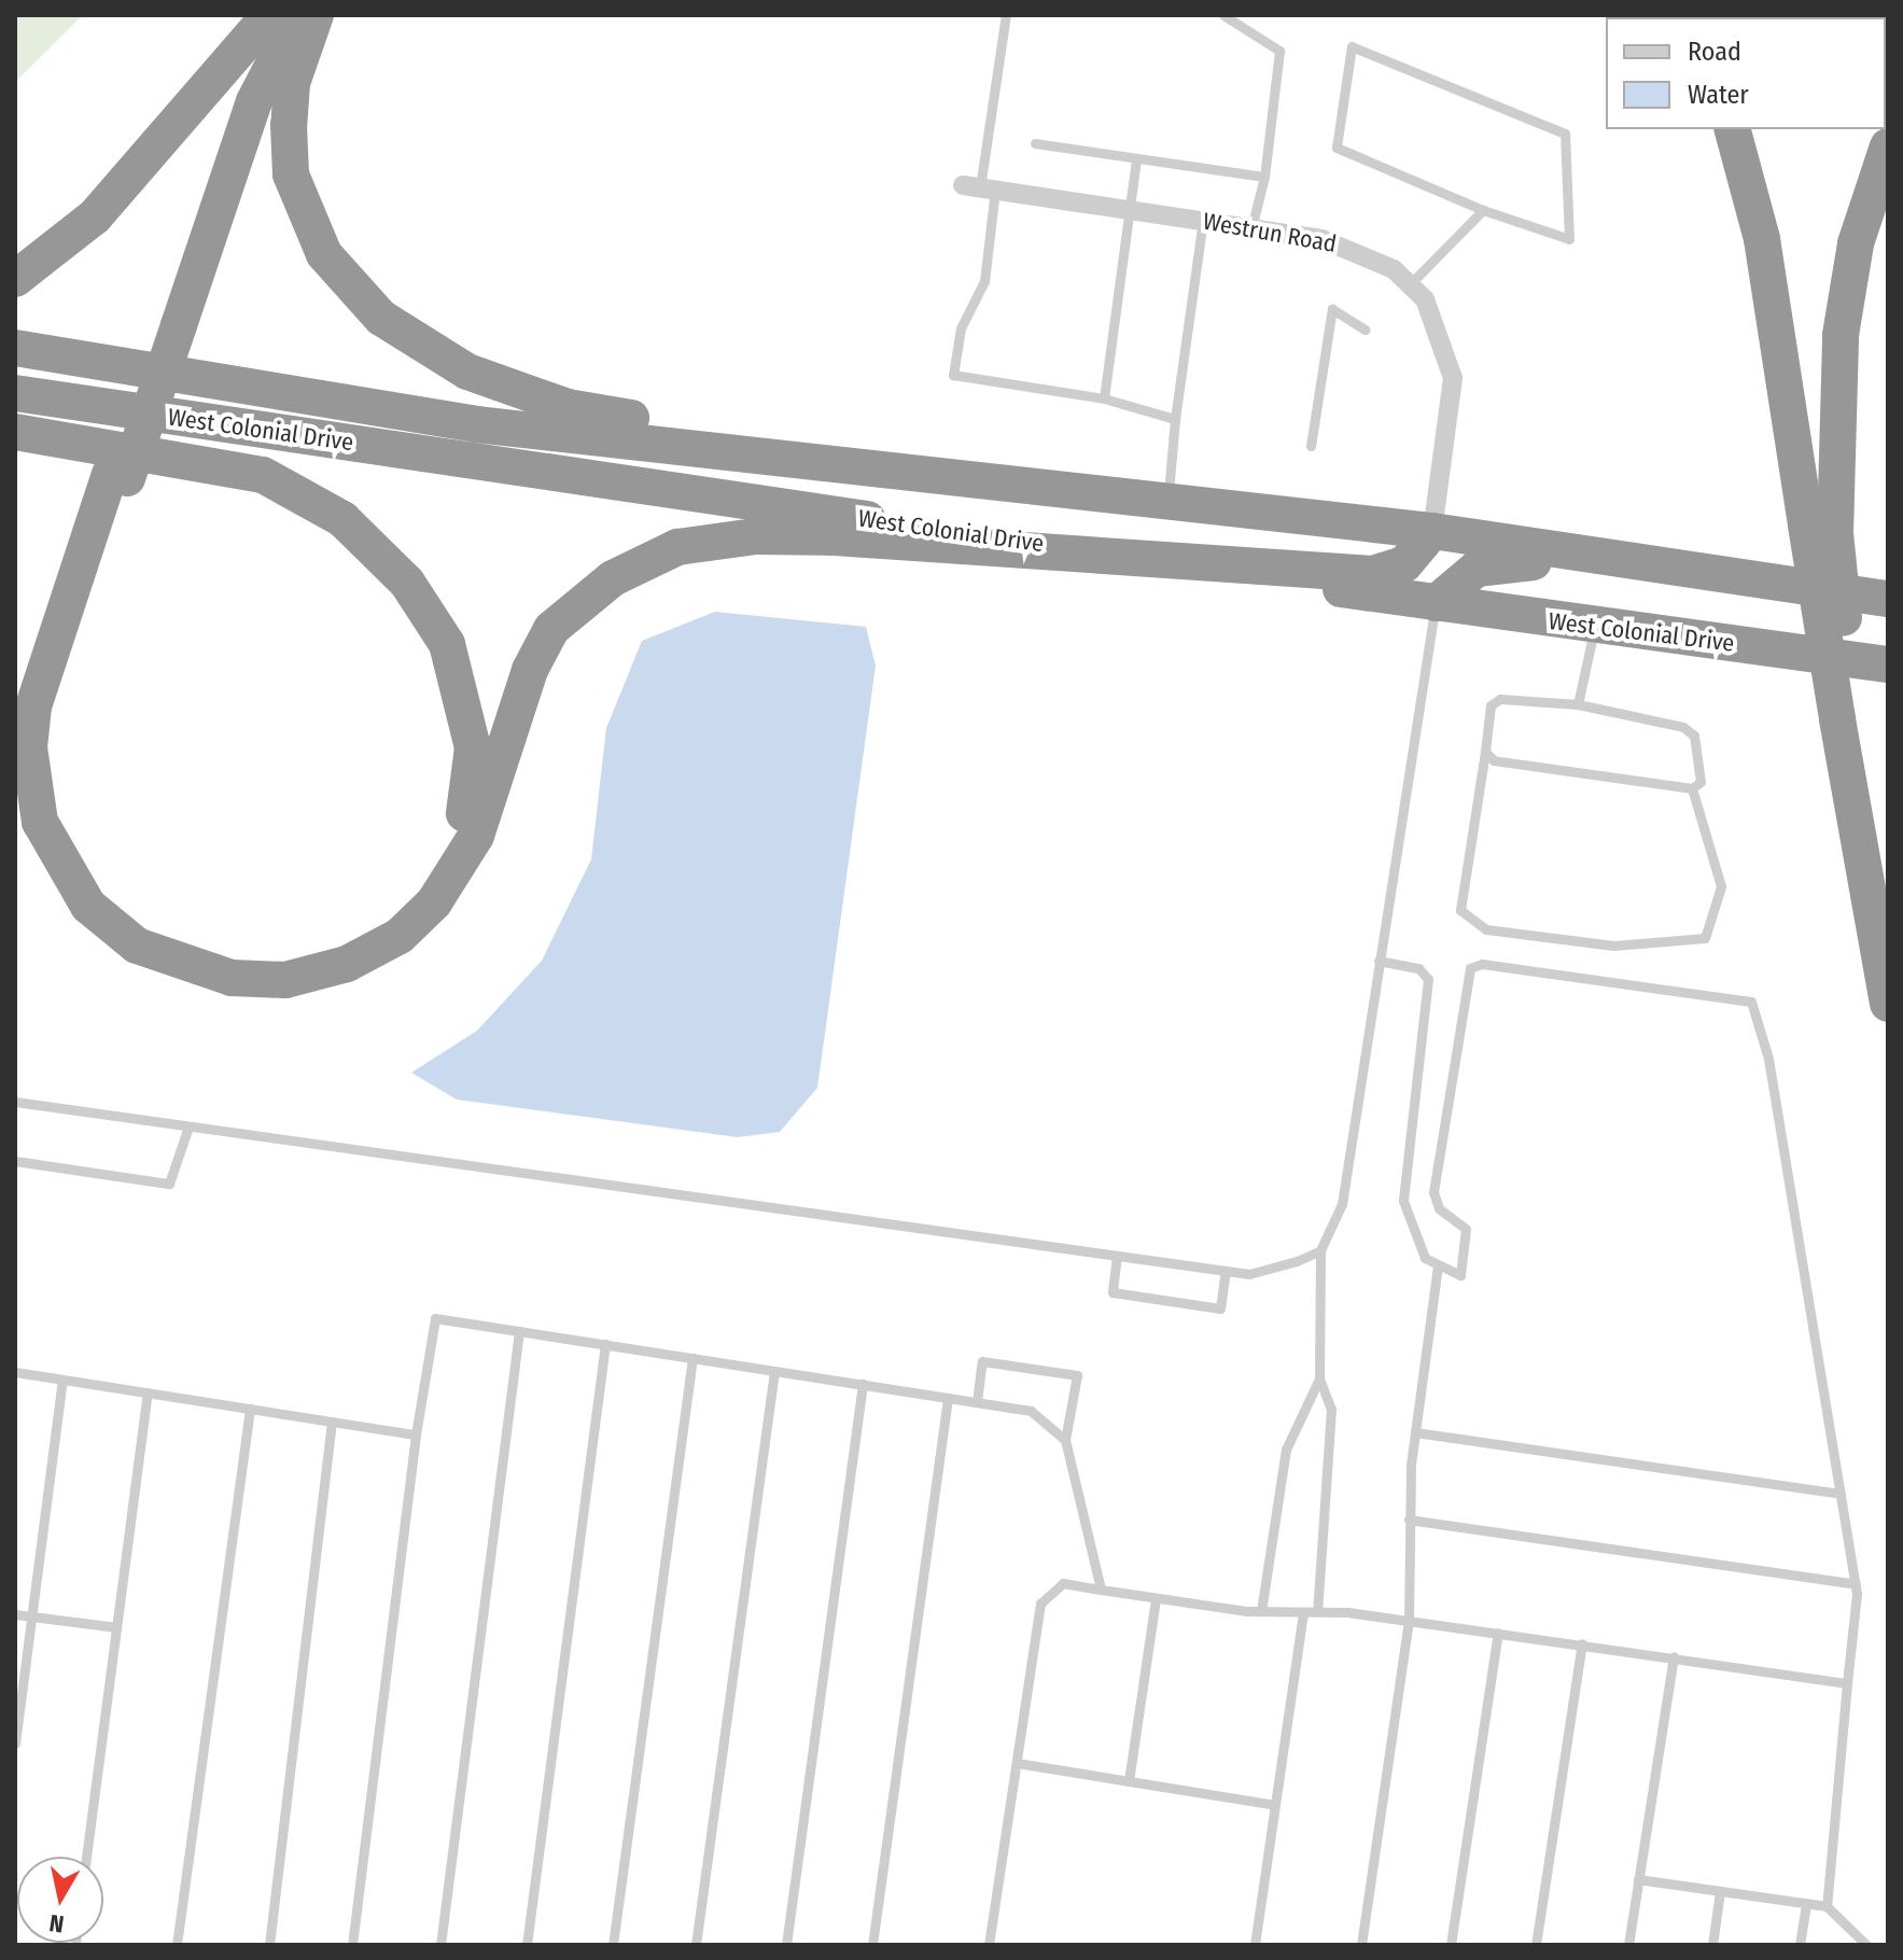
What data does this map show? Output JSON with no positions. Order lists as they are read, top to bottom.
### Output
{
  "streets": {
    "highway": ["West Colonial Drive"],
    "street": ["Westrun Road"]
  },
  "crossings": [
    ["Westrun Road", "West Colonial Drive"]
  ],
  "legend": ["Road", "Water"],
  "north": "bottom"
}
